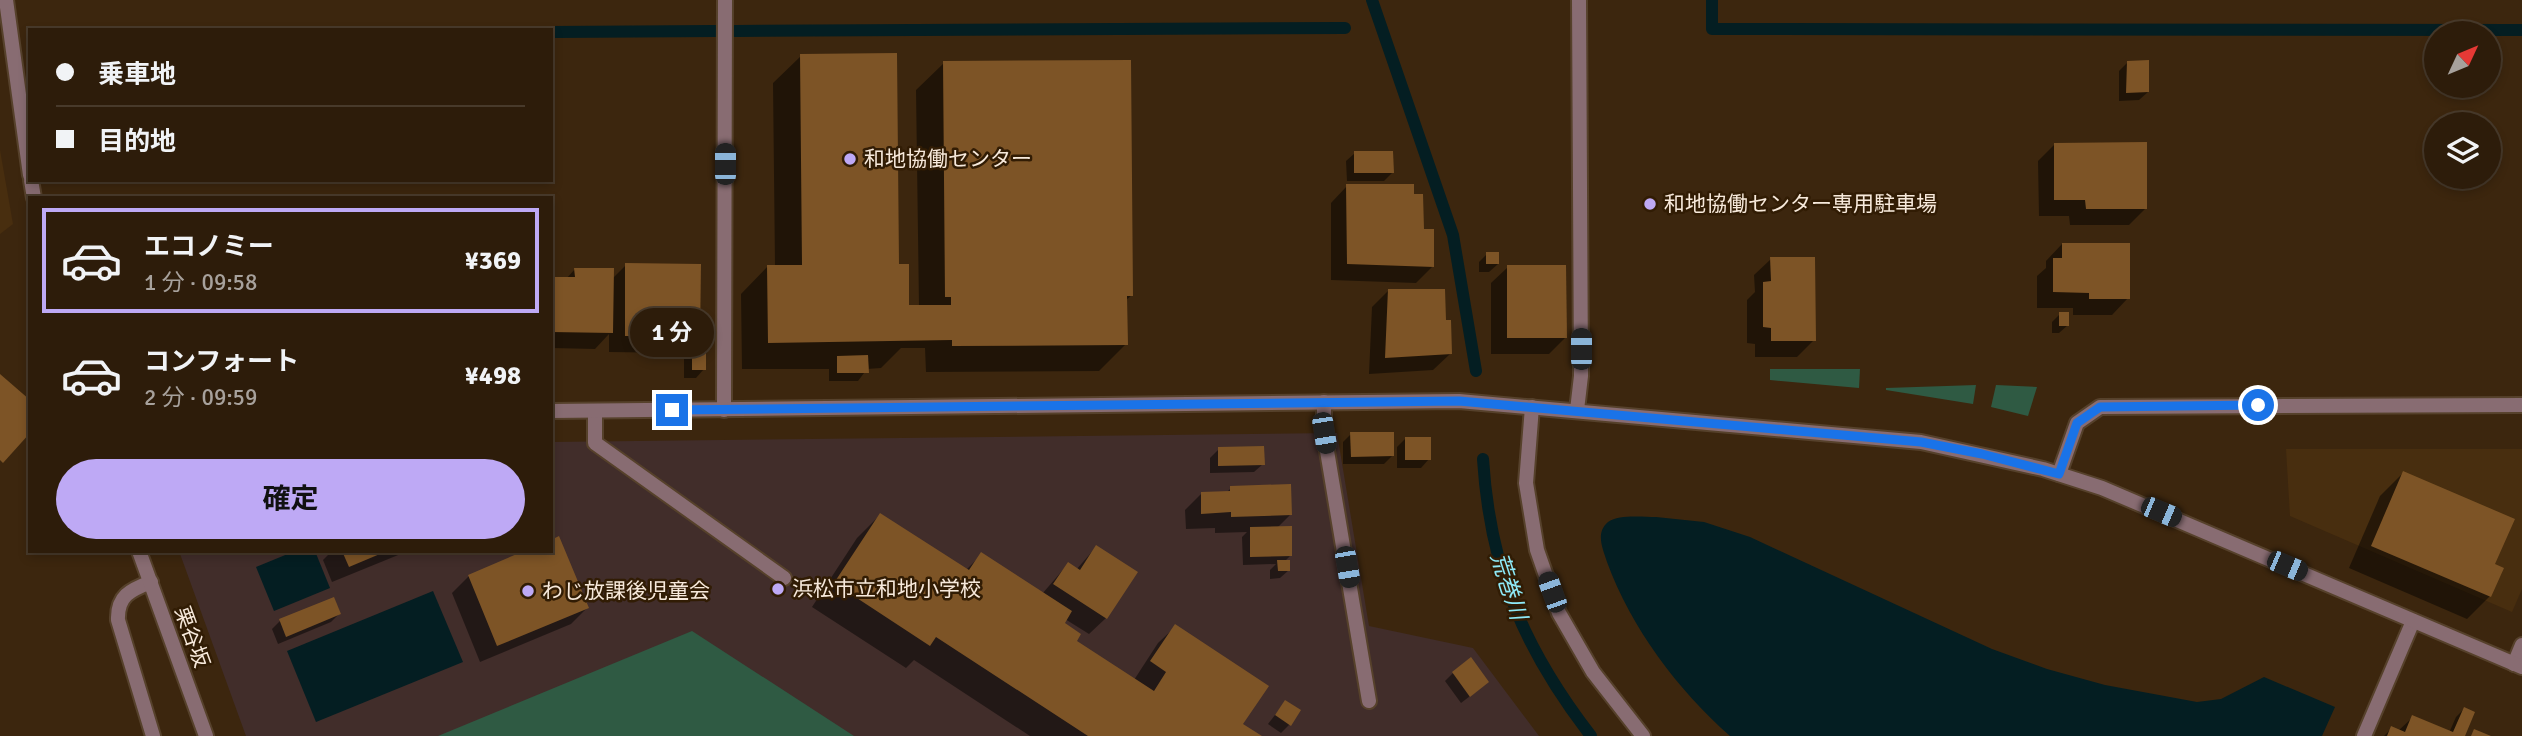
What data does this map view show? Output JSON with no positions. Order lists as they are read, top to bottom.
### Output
{
  "streets": {
    "street": ["栗谷坂"]
  },
  "water": ["荒巻川"],
  "places": [
    "和地協働センター",
    "和地協働センター専用駐車場",
    "浜松市立和地小学校",
    "わじ放課後児童会"
  ],
  "north": "top right",
  "page": {
    "banner": ["乗車地", "目的地"],
    "list": [
      {
        "name": "エコノミー",
        "note": "1 分 · 09:58",
        "value": "¥369"
      },
      {
        "name": "コンフォート",
        "note": "2 分 · 09:59",
        "value": "¥498"
      }
    ],
    "bubble": "1 分",
    "buttons": "確定"
  }
}
